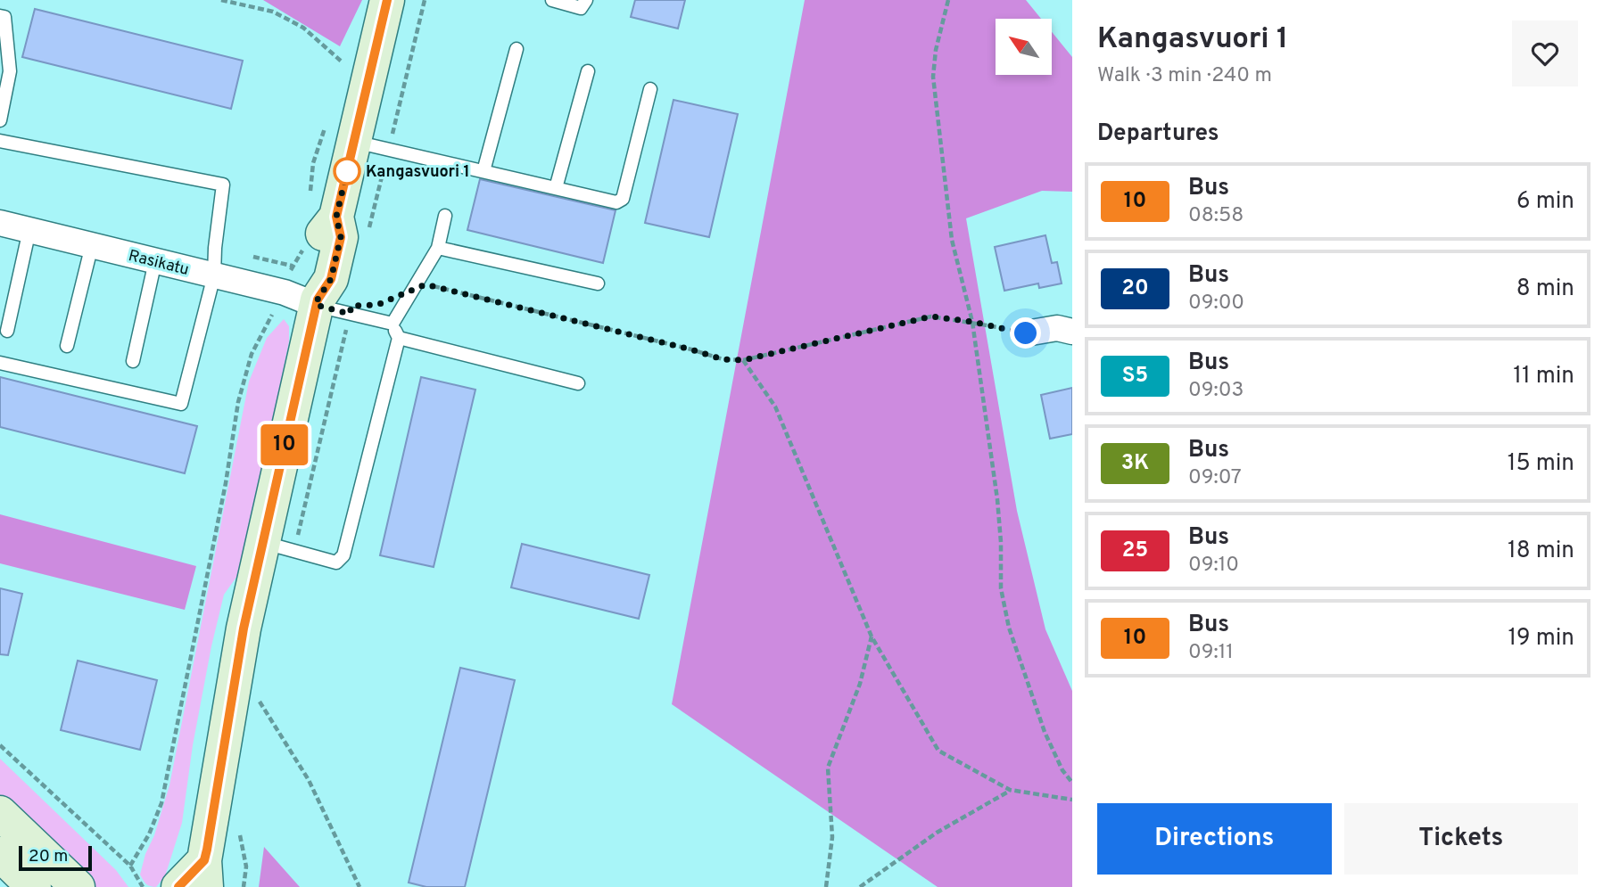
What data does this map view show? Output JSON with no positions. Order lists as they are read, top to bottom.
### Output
{
  "streets": {
    "street": ["Rasikatu"]
  },
  "places": ["Kangasvuori 1"],
  "lines": ["bus line 10"],
  "scale_bar": "20 m",
  "north": "top left",
  "page": {
    "on_map": "10",
    "heading": [
      ["Kangasvuori 1", "Walk · 3 min · 240 m"],
      "Departures"
    ],
    "list": [
      {
        "mark": "10",
        "name": "Bus",
        "note": "08:58",
        "value": "6 min"
      },
      {
        "mark": "20",
        "name": "Bus",
        "note": "09:00",
        "value": "8 min"
      },
      {
        "mark": "S5",
        "name": "Bus",
        "note": "09:03",
        "value": "11 min"
      },
      {
        "mark": "3K",
        "name": "Bus",
        "note": "09:07",
        "value": "15 min"
      },
      {
        "mark": "25",
        "name": "Bus",
        "note": "09:10",
        "value": "18 min"
      },
      {
        "mark": "10",
        "name": "Bus",
        "note": "09:11",
        "value": "19 min"
      }
    ],
    "buttons": ["Directions", "Tickets"],
    "scale": "20 m"
  }
}
